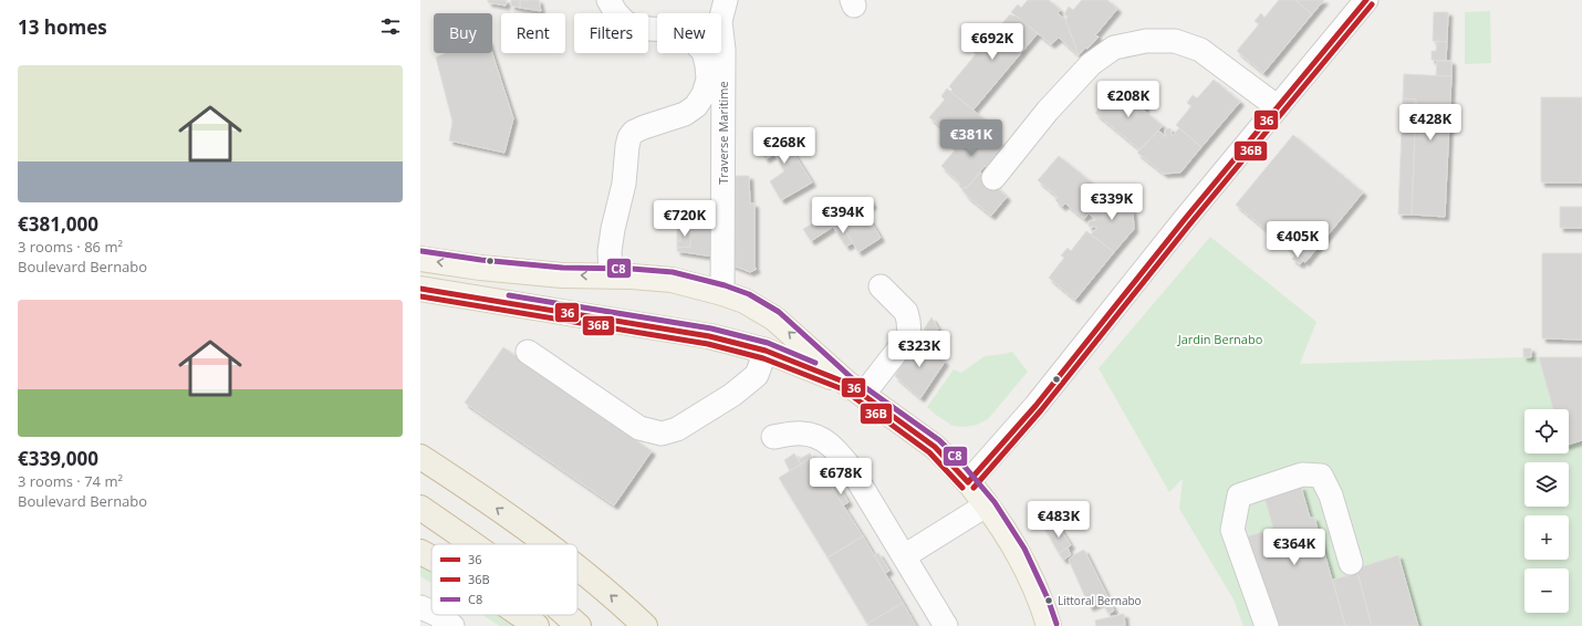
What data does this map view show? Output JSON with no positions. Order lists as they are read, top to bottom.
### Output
{
  "streets": {
    "street": ["Traverse Maritime"]
  },
  "parks": ["Jardin Bernabo"],
  "places": ["Littoral Bernabo"],
  "lines": ["transit line 36", "transit line 36B", "transit line C8"],
  "legend": ["36", "36B", "C8"],
  "page": {
    "heading": "13 homes",
    "chip": [
      "Buy",
      "Rent",
      "Filters",
      "New"
    ],
    "price": [
      "€692K",
      "€208K",
      "€428K",
      "€381K",
      "€268K",
      "€339K",
      "€394K",
      "€720K",
      "€405K",
      "€323K",
      "€678K",
      "€483K",
      "€364K"
    ],
    "list": [
      {
        "name": "€381,000",
        "note": "3 rooms · 86 m² · Boulevard Bernabo"
      },
      {
        "name": "€339,000",
        "note": "3 rooms · 74 m² · Boulevard Bernabo"
      }
    ],
    "map_buttons": ["+", "−"]
  }
}
